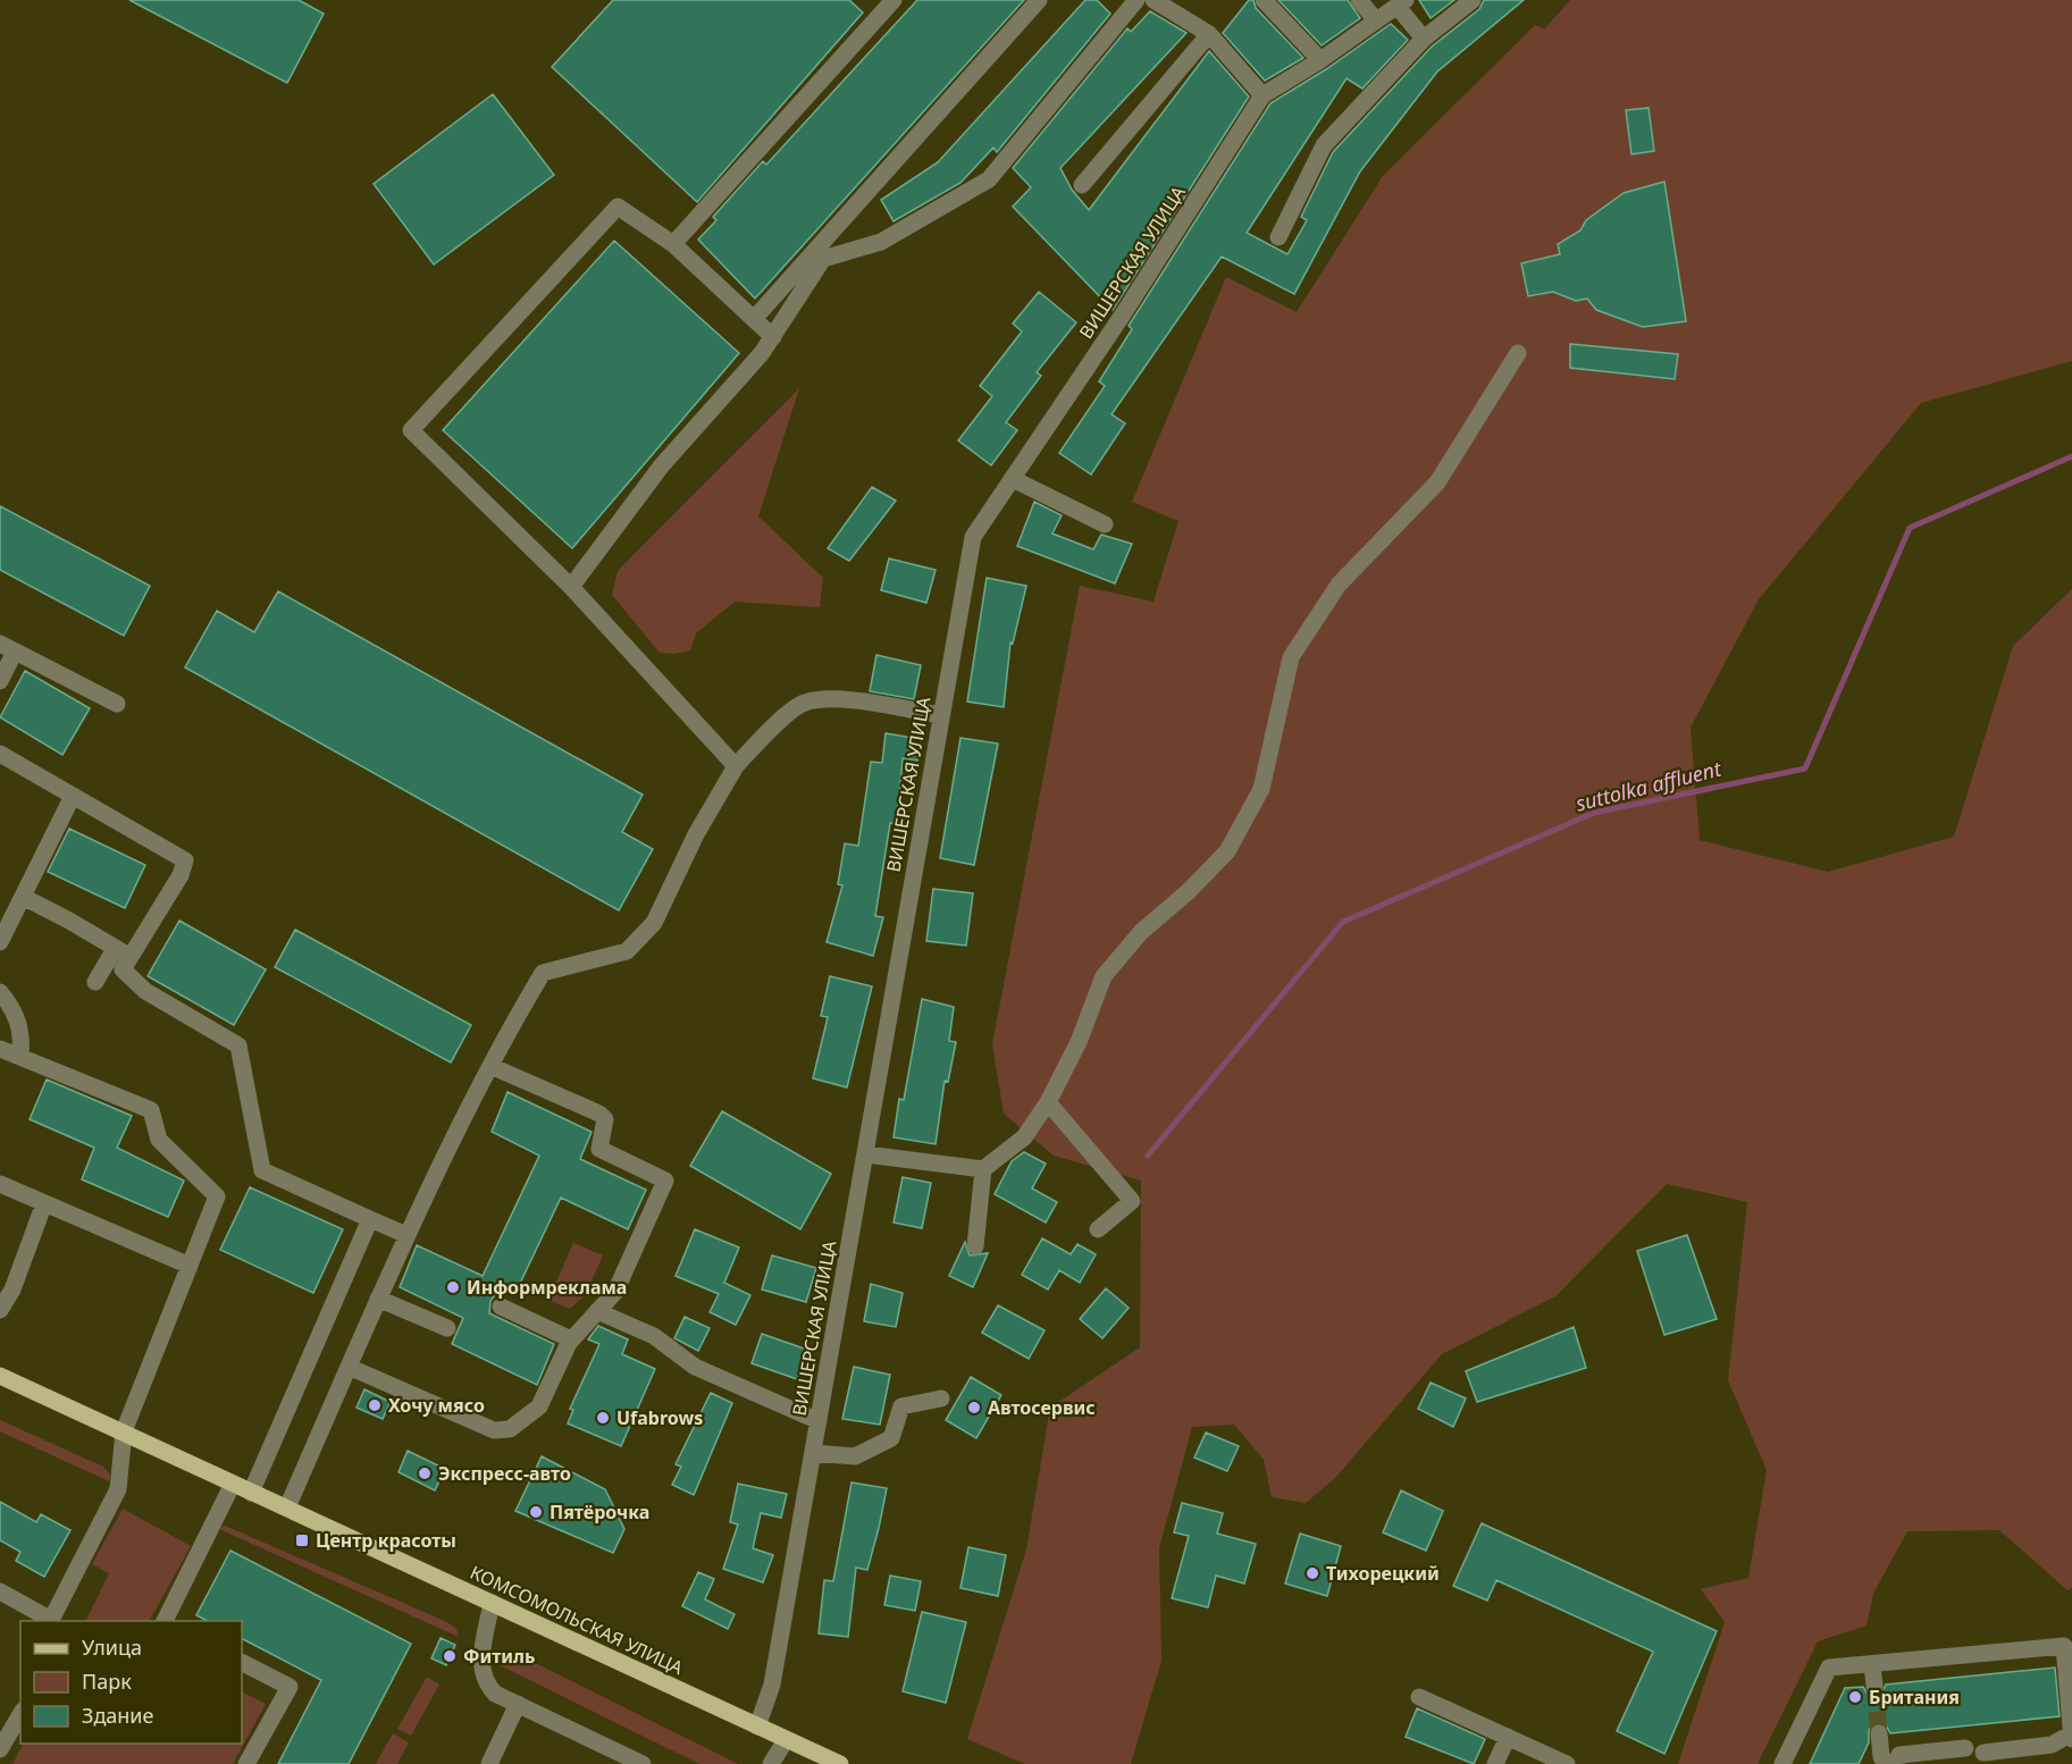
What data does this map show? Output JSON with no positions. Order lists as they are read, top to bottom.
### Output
{
  "streets": {
    "main road": ["КОМСОМОЛЬСКАЯ УЛИЦА"],
    "street": ["ВИШЕРСКАЯ УЛИЦА"]
  },
  "crossings": [
    ["ВИШЕРСКАЯ УЛИЦА", "КОМСОМОЛЬСКАЯ УЛИЦА"]
  ],
  "water": ["suttolka affluent"],
  "places": {
    "other": [
      "Информреклама",
      "Хочу мясо",
      "Автосервис",
      "Ufabrows",
      "Экспресс-авто",
      "Пятёрочка",
      "Тихорецкий",
      "Фитиль",
      "Британия"
    ],
    "transit": ["Центр красоты"]
  },
  "legend": ["Улица", "Парк", "Здание"]
}
